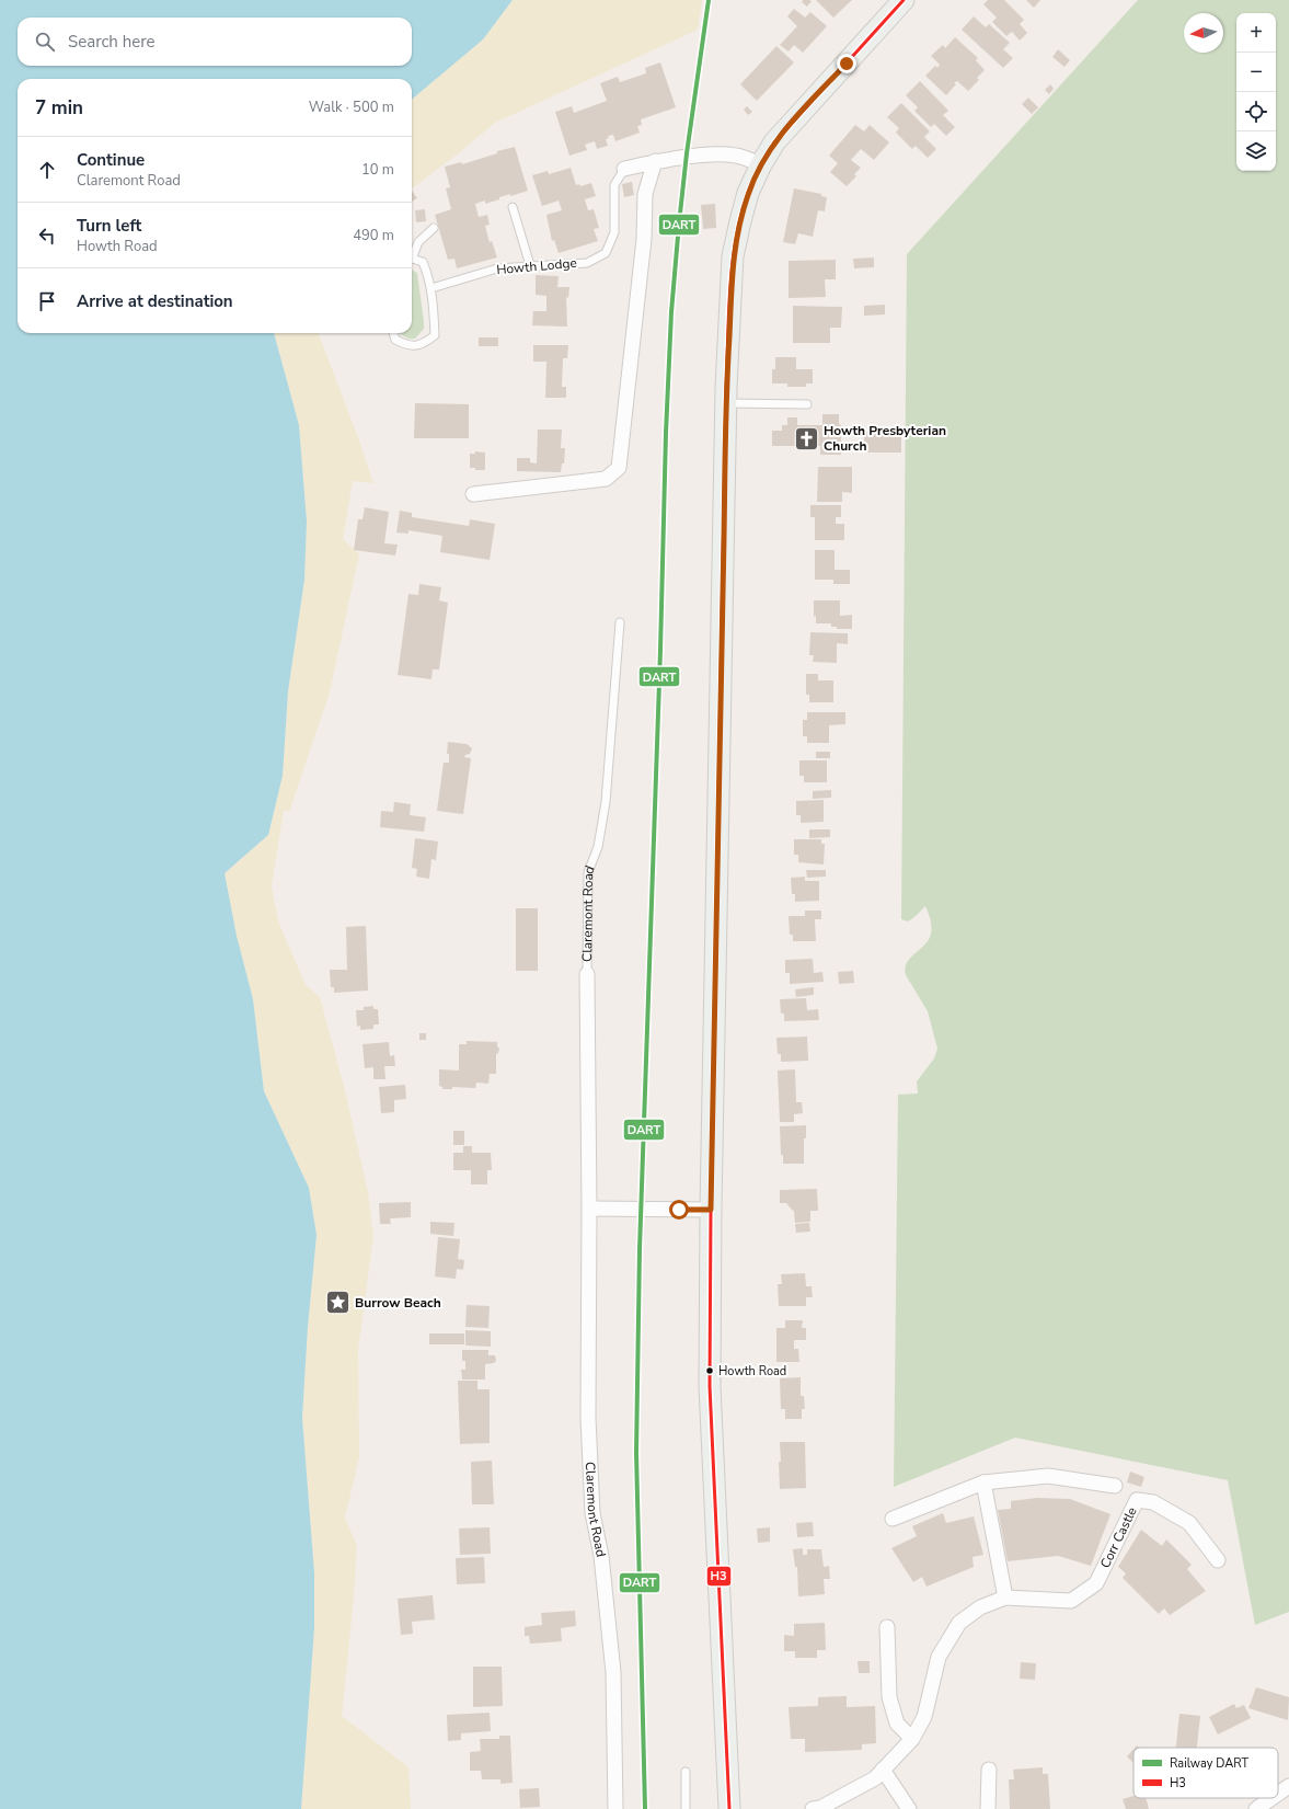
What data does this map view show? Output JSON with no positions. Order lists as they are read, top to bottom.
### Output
{
  "streets": {
    "street": ["Claremont Road", "Corr Castle"],
    "lane": ["Howth Lodge"]
  },
  "places": {
    "church": ["Howth Presbyterian Church"],
    "place": ["Burrow Beach"],
    "other": ["Howth Road"]
  },
  "lines": ["rail line DART", "transit line H3"],
  "legend": ["Railway DART", "H3"],
  "north": "left",
  "page": {
    "map_buttons": ["+", "−"],
    "search": "Search here",
    "heading": ["7 min", "Walk · 500 m"],
    "list": [
      ["Continue", "Claremont Road", "10 m"],
      ["Turn left", "Howth Road", "490 m"],
      "Arrive at destination"
    ]
  }
}
